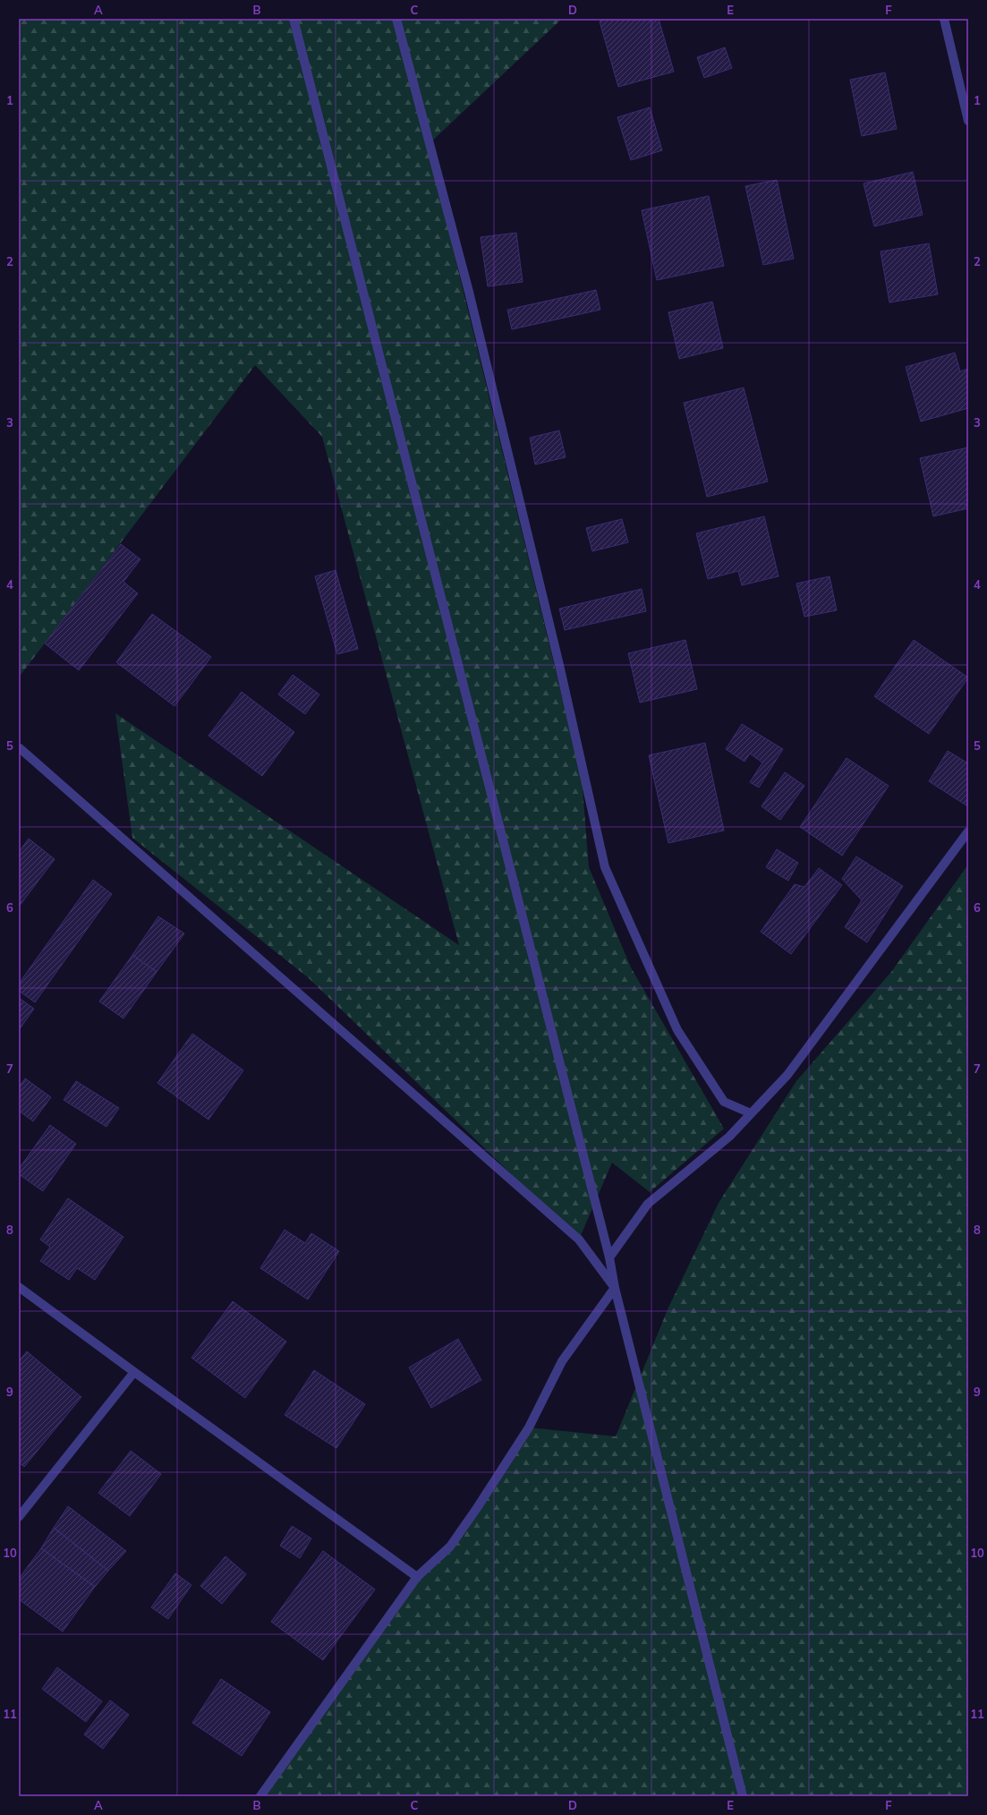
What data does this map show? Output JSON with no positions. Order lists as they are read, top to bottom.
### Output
{
  "grid": {
    "columns": [
      "A",
      "B",
      "C",
      "D",
      "E",
      "F"
    ],
    "rows": [
      "1",
      "2",
      "3",
      "4",
      "5",
      "6",
      "7",
      "8",
      "9",
      "10",
      "11"
    ]
  }
}
